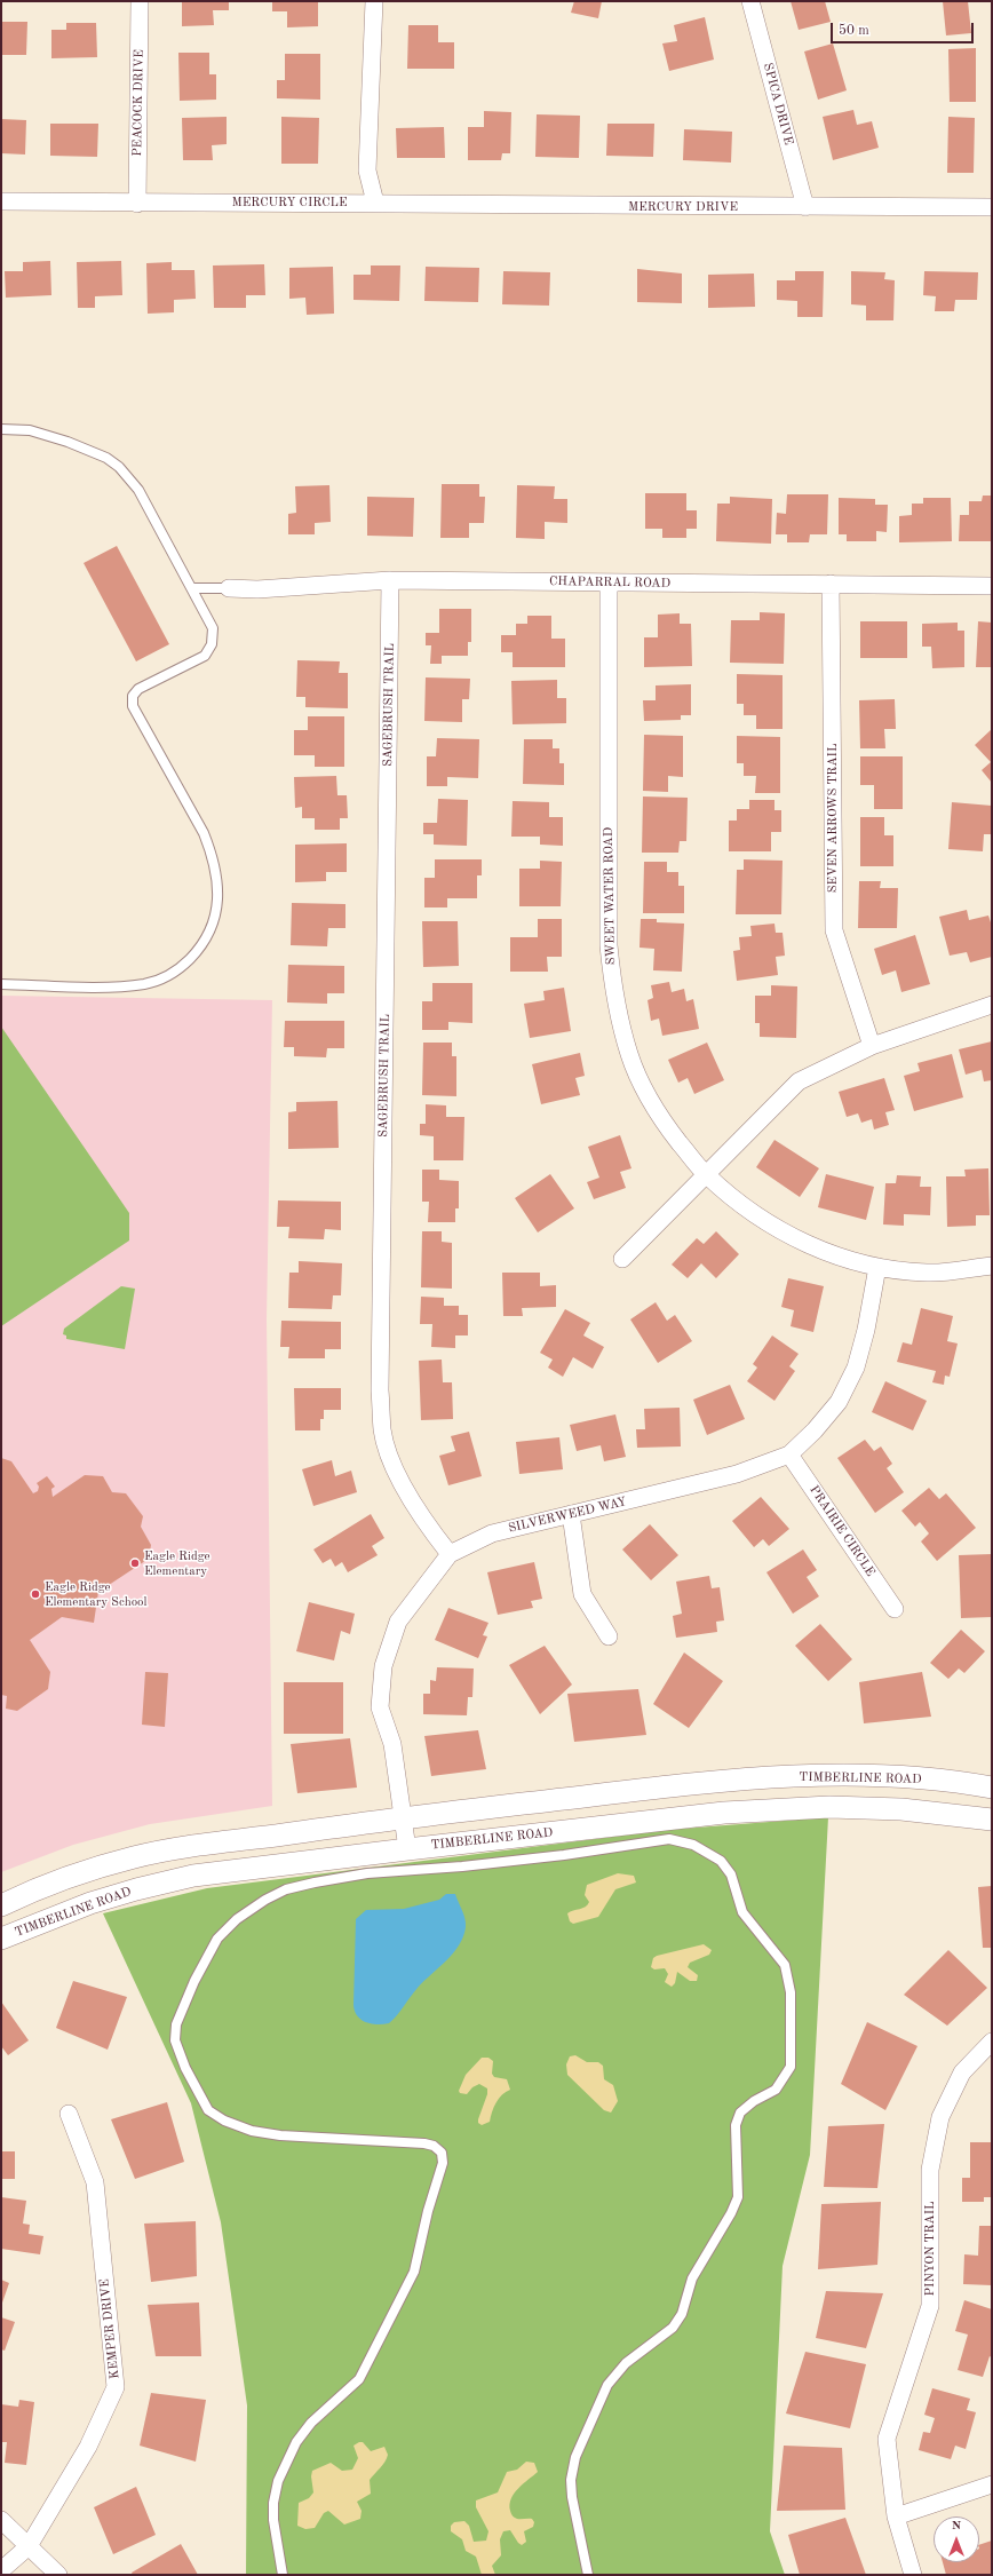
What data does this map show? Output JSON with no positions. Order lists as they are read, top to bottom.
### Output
{
  "streets": {
    "street": [
      "PEACOCK DRIVE",
      "SPICA DRIVE",
      "MERCURY CIRCLE",
      "MERCURY DRIVE",
      "CHAPARRAL ROAD",
      "SAGEBRUSH TRAIL",
      "SEVEN ARROWS TRAIL",
      "SWEET WATER ROAD",
      "SILVERWEED WAY",
      "PRAIRIE CIRCLE",
      "TIMBERLINE ROAD",
      "PINYON TRAIL",
      "KEMPER DRIVE"
    ]
  },
  "crossings": [
    ["PEACOCK DRIVE", "MERCURY CIRCLE"],
    ["SPICA DRIVE", "MERCURY DRIVE"],
    ["MERCURY CIRCLE", "MERCURY DRIVE"],
    ["CHAPARRAL ROAD", "SAGEBRUSH TRAIL"],
    ["CHAPARRAL ROAD", "SEVEN ARROWS TRAIL"],
    ["CHAPARRAL ROAD", "SWEET WATER ROAD"],
    ["SAGEBRUSH TRAIL", "SILVERWEED WAY"],
    ["SWEET WATER ROAD", "SILVERWEED WAY"],
    ["SILVERWEED WAY", "PRAIRIE CIRCLE"],
    ["SILVERWEED WAY", "TIMBERLINE ROAD"]
  ],
  "places": ["Eagle Ridge Elementary", "Eagle Ridge Elementary School"],
  "scale_bar": "50 m",
  "north": "top"
}
